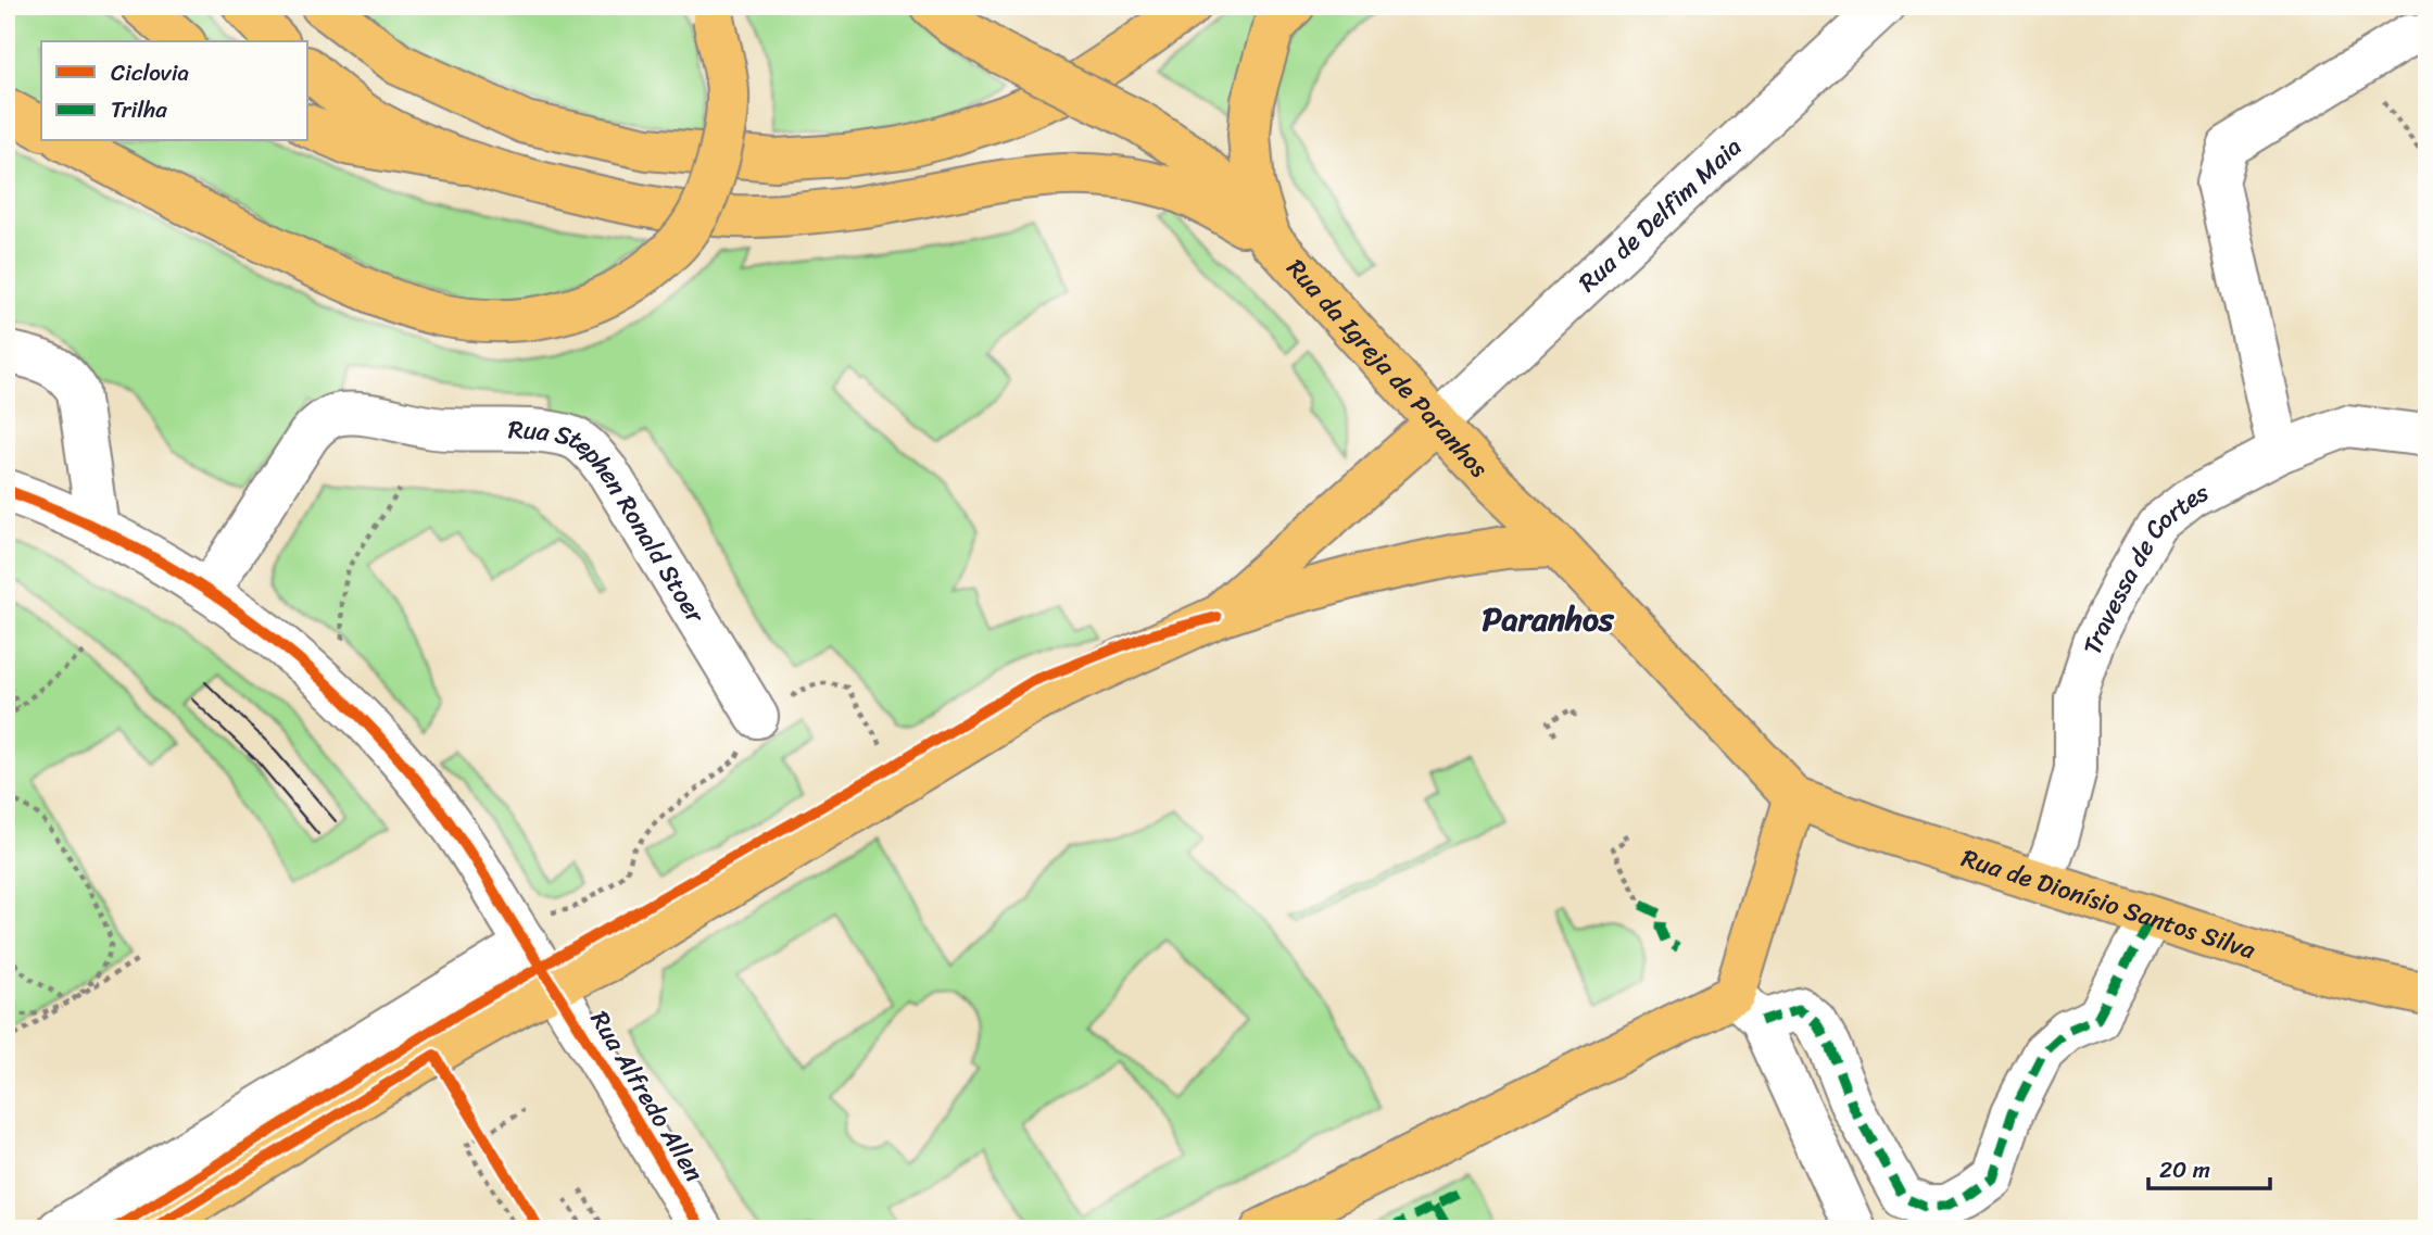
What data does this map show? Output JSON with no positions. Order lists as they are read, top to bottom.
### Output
{
  "streets": {
    "main road": ["Rua da Igreja de Paranhos", "Rua de Dionísio Santos Silva"],
    "street": [
      "Rua de Delfim Maia",
      "Rua Stephen Ronald Stoer",
      "Travessa de Cortes",
      "Rua Alfredo Allen"
    ]
  },
  "crossings": [
    ["Rua de Delfim Maia", "Rua da Igreja de Paranhos"],
    ["Rua da Igreja de Paranhos", "Rua de Dionísio Santos Silva"],
    ["Rua Stephen Ronald Stoer", "Rua Alfredo Allen"],
    ["Travessa de Cortes", "Rua de Dionísio Santos Silva"]
  ],
  "districts": ["Paranhos"],
  "legend": ["Ciclovia", "Trilha"],
  "scale_bar": "20 m"
}
